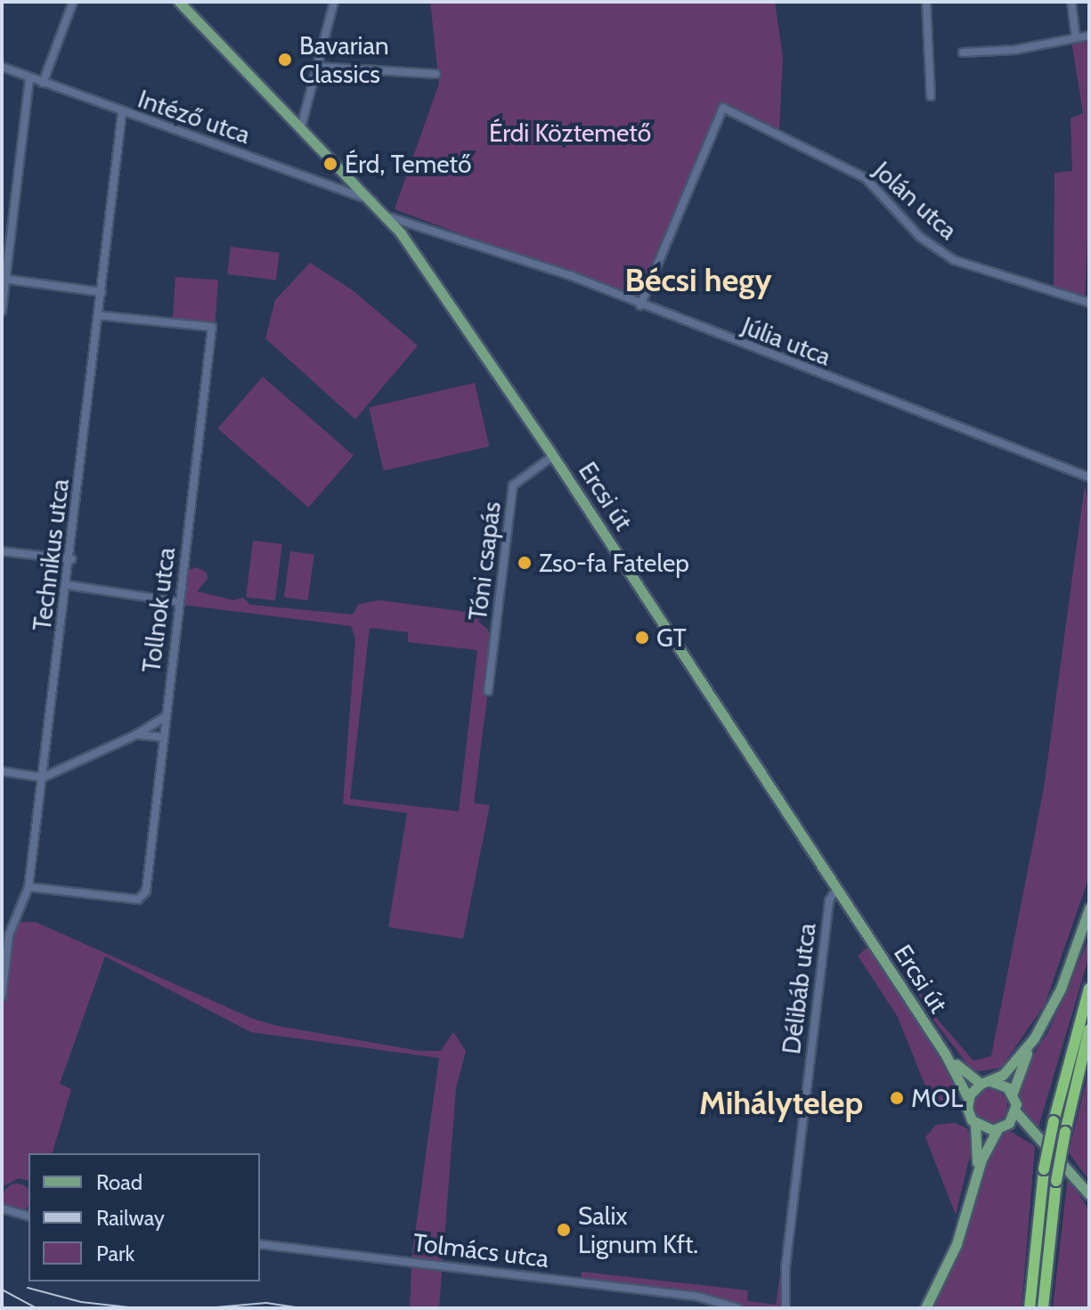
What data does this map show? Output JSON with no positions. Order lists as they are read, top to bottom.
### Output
{
  "streets": {
    "main road": ["Ercsi út"],
    "street": [
      "Intéző utca",
      "Jolán utca",
      "Júlia utca",
      "Technikus utca",
      "Tóni csapás",
      "Tollnok utca",
      "Délibáb utca",
      "Tolmács utca"
    ]
  },
  "crossings": [
    ["Intéző utca", "Ercsi út"],
    ["Intéző utca", "Technikus utca"],
    ["Jolán utca", "Júlia utca"],
    ["Júlia utca", "Ercsi út"],
    ["Ercsi út", "Tóni csapás"],
    ["Ercsi út", "Délibáb utca"],
    ["Technikus utca", "Tollnok utca"]
  ],
  "districts": ["Bécsi hegy", "Mihálytelep"],
  "parks": ["Érdi Köztemető"],
  "places": [
    "Bavarian Classics",
    "Érd, Temető",
    "Zso-fa Fatelep",
    "GT",
    "MOL",
    "Salix Lignum Kft."
  ],
  "legend": ["Road", "Railway", "Park"]
}
